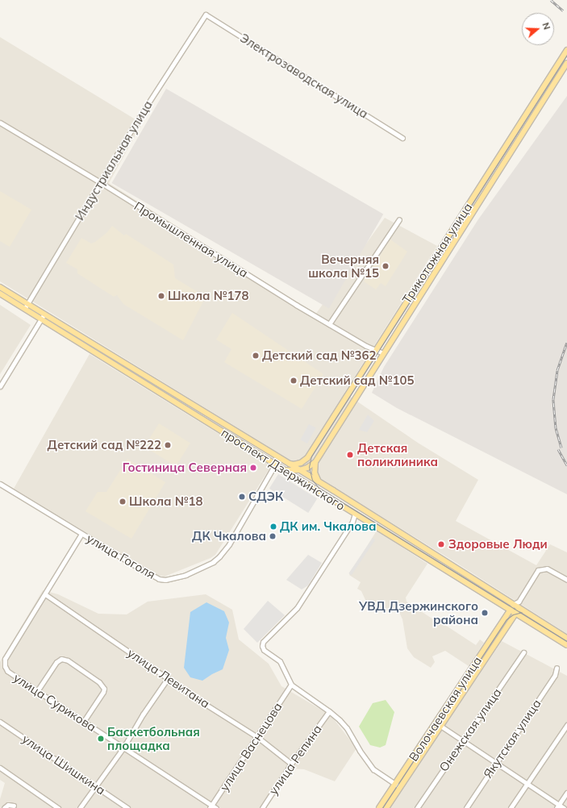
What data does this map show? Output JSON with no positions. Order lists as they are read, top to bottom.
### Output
{
  "streets": {
    "main road": ["Трикотажная улица", "проспект Дзержинского", "Волочаевская улица"],
    "street": [
      "Электрозаводская улица",
      "Индустриальная улица",
      "Промышленная улица",
      "улица Гоголя",
      "улица Левитана",
      "улица Сурикова",
      "Онежская улица",
      "Якутская улица",
      "улица Васнецова",
      "улица Репина",
      "улица Шишкина"
    ]
  },
  "crossings": [
    ["Электрозаводская улица", "Индустриальная улица"],
    ["Индустриальная улица", "Промышленная улица"],
    ["Индустриальная улица", "проспект Дзержинского"],
    ["Промышленная улица", "Трикотажная улица"],
    ["проспект Дзержинского", "улица Гоголя"],
    ["проспект Дзержинского", "Волочаевская улица"],
    ["улица Левитана", "улица Сурикова"],
    ["улица Левитана", "улица Васнецова"],
    ["улица Левитана", "улица Репина"],
    ["улица Сурикова", "улица Васнецова"]
  ],
  "places": [
    "Вечерняя школа №15",
    "Школа №178",
    "Детский сад №362",
    "Детский сад №105",
    "Детский сад №222",
    "Детская поликлиника",
    "Гостиница Северная",
    "СДЭК",
    "Школа №18",
    "ДК им. Чкалова",
    "ДК Чкалова",
    "Здоровые Люди",
    "УВД Дзержинского района",
    "Баскетбольная площадка"
  ],
  "north": "right"
}
